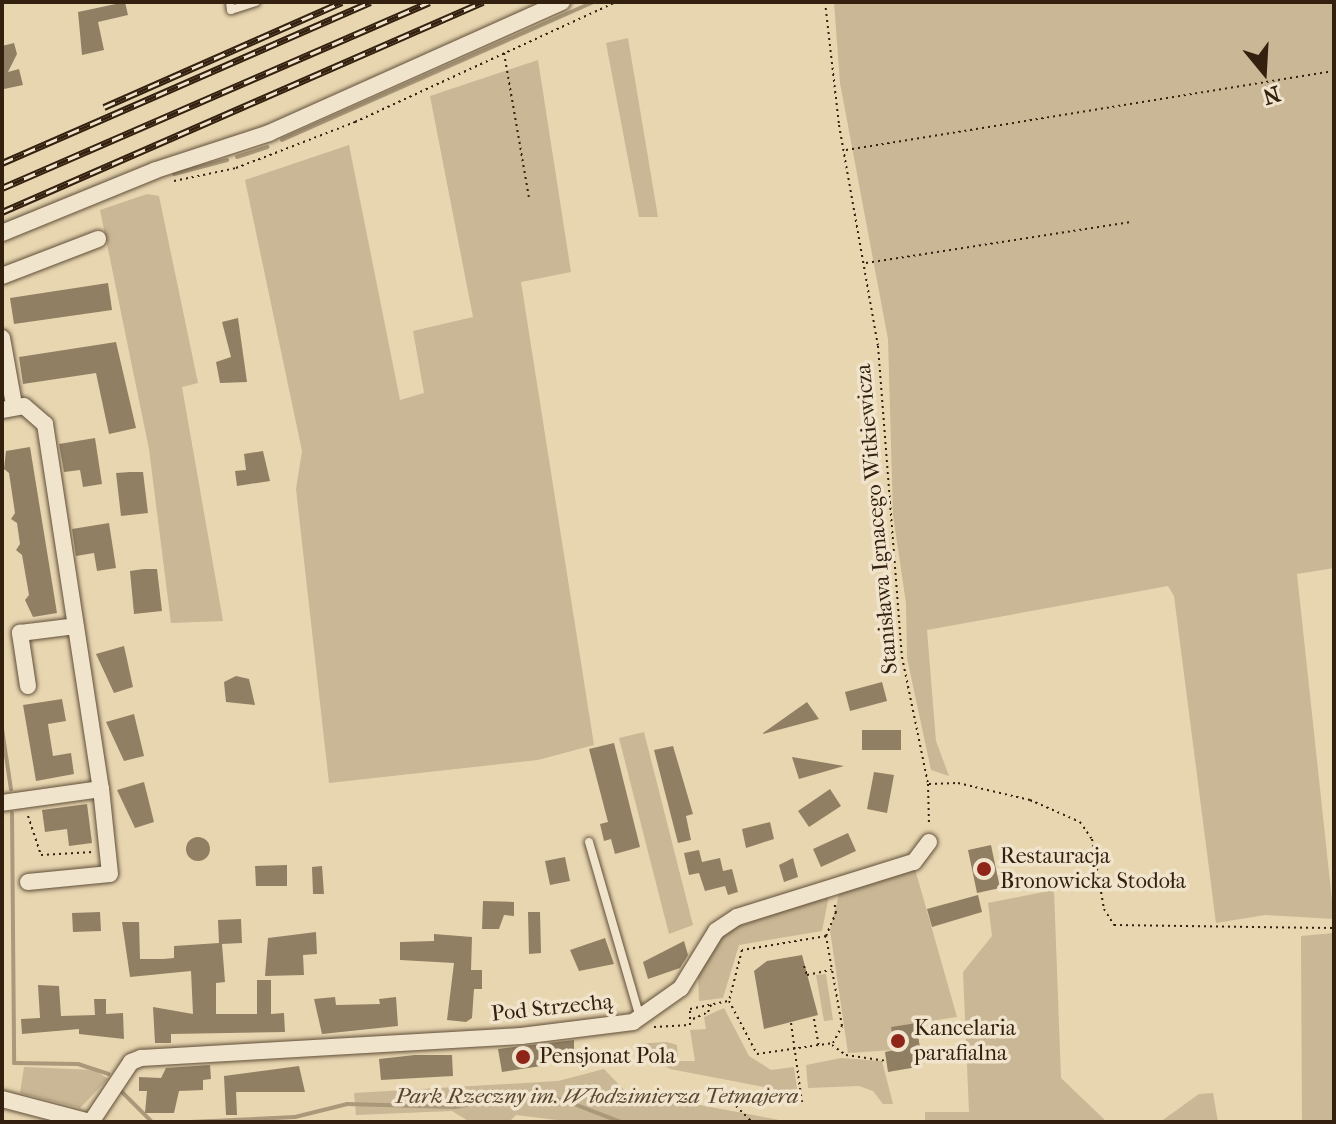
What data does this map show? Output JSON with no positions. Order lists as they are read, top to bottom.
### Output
{
  "streets": {
    "street": ["Pod Strzechą"],
    "path": ["Stanisława Ignacego Witkiewicza"]
  },
  "parks": ["Park Rzeczny im. Włodzimierza Tetmajera"],
  "places": ["Restauracja Bronowicka Stodoła", "Kancelaria parafialna", "Pensjonat Pola"],
  "north": "bottom"
}
